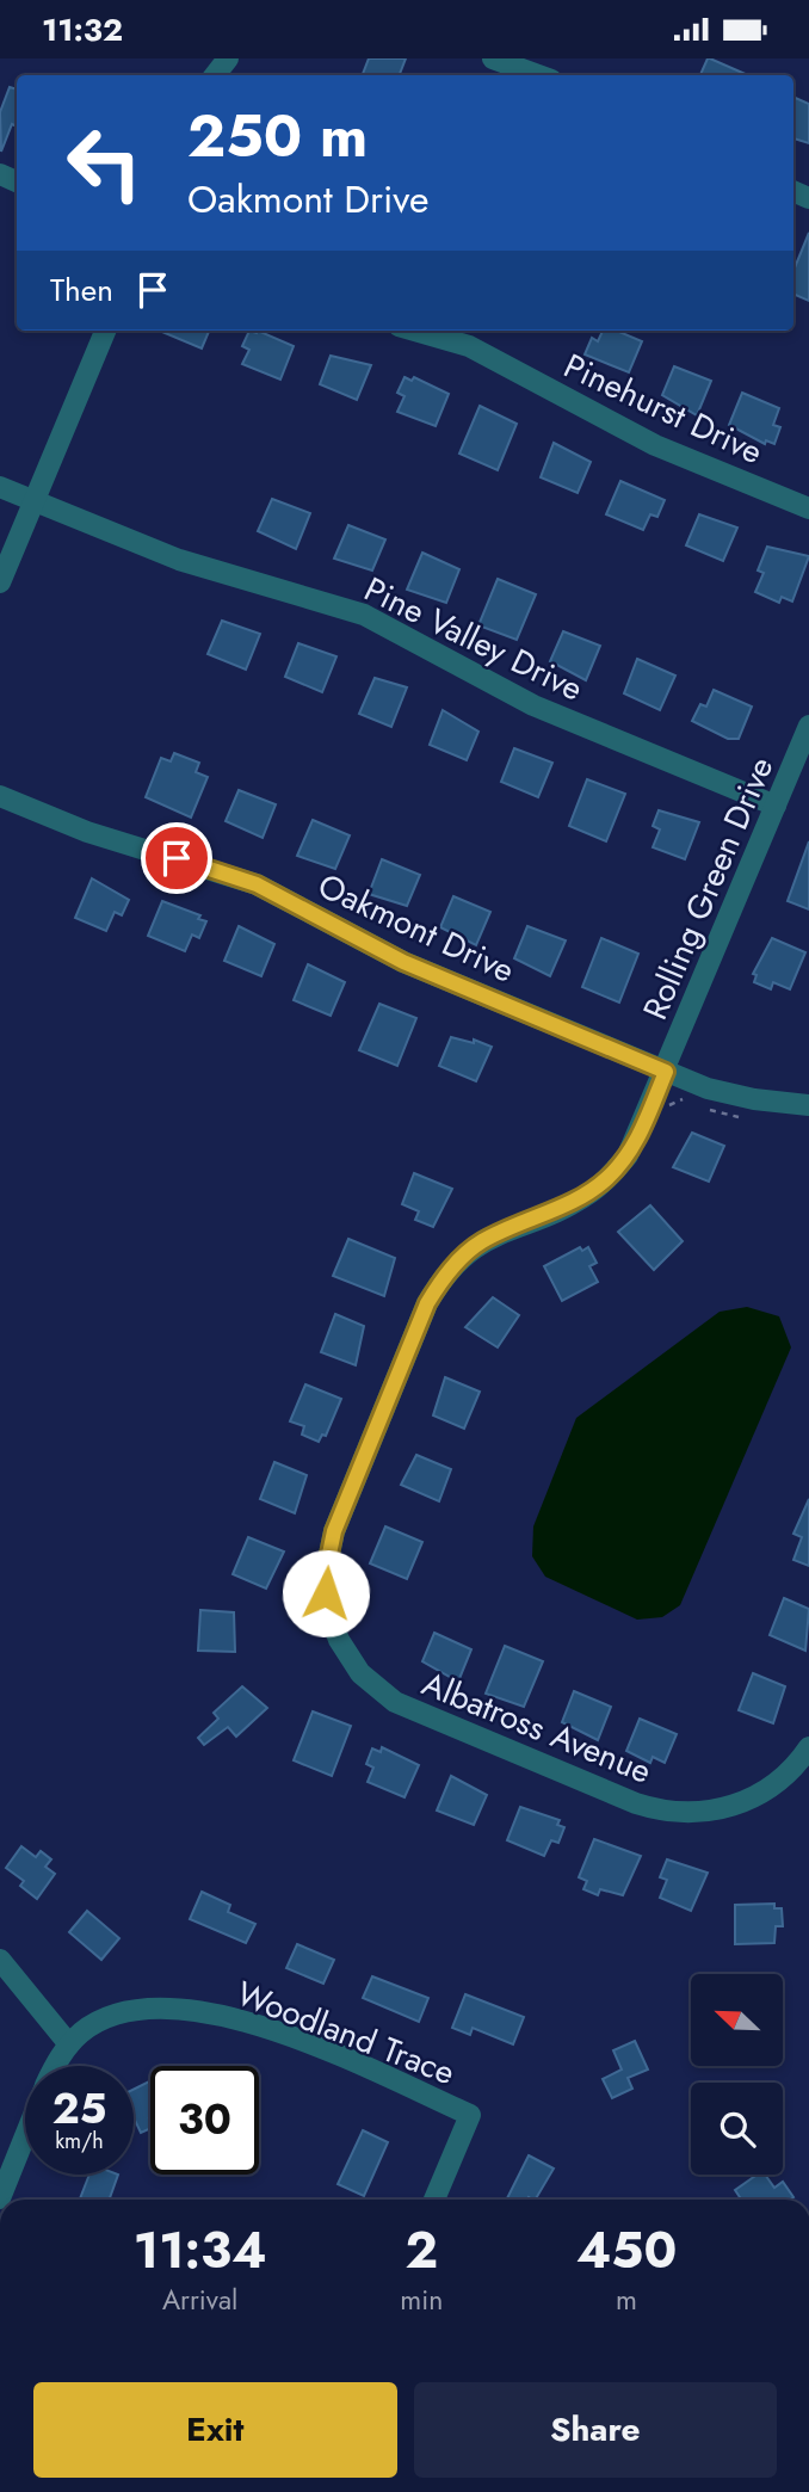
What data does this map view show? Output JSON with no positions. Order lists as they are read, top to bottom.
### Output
{
  "streets": {
    "street": [
      "Pinehurst Drive",
      "Pine Valley Drive",
      "Rolling Green Drive",
      "Oakmont Drive",
      "Albatross Avenue",
      "Woodland Trace"
    ]
  },
  "crossings": [
    ["Pine Valley Drive", "Rolling Green Drive"],
    ["Rolling Green Drive", "Oakmont Drive"],
    ["Rolling Green Drive", "Albatross Avenue"]
  ],
  "north": "top left",
  "page": {
    "status": "11:32",
    "turn": ["250 m", "Oakmont Drive"],
    "then": "Then",
    "speed": "25 km/h",
    "limit": "30",
    "eta": [
      "11:34",
      "Arrival",
      "2",
      "min",
      "450",
      "m"
    ],
    "buttons": ["Exit", "Share"]
  }
}
